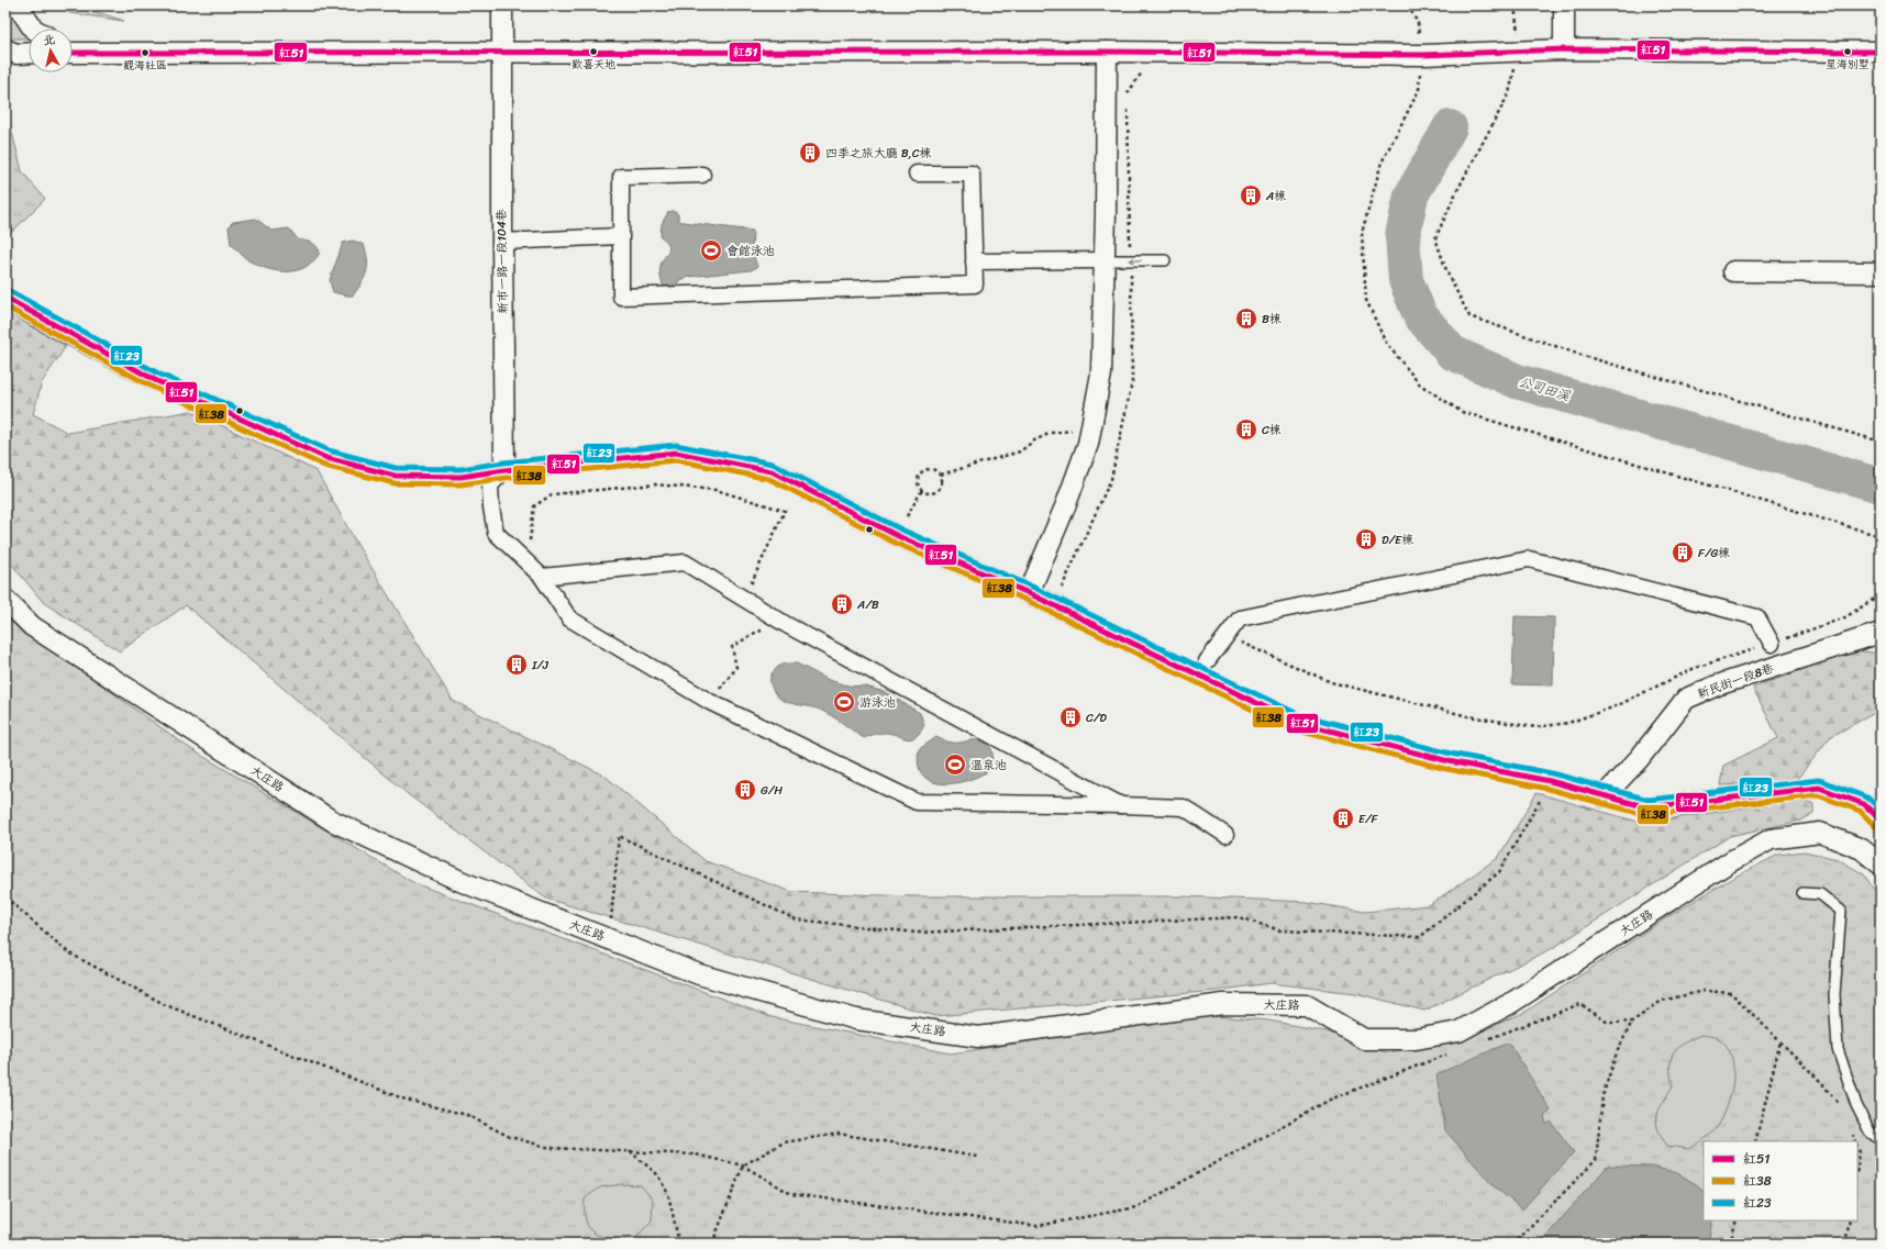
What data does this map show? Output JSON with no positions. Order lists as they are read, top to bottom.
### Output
{
  "streets": {
    "street": ["新市一路一段104巷", "新民街一段8巷", "大庄路"]
  },
  "water": ["公司田溪"],
  "places": {
    "other": ["歡喜天地", "星海別墅", "觀海社區"],
    "building": [
      "四季之旅大廳 B,C棟",
      "A棟",
      "B棟",
      "C棟",
      "D/E棟",
      "F/G棟",
      "A/B",
      "I/J",
      "C/D",
      "G/H",
      "E/F"
    ],
    "sports": ["會館泳池", "游泳池", "溫泉池"]
  },
  "lines": ["transit line 紅51", "transit line 紅23", "transit line 紅38"],
  "legend": ["紅51", "紅38", "紅23"],
  "north": "top"
}
